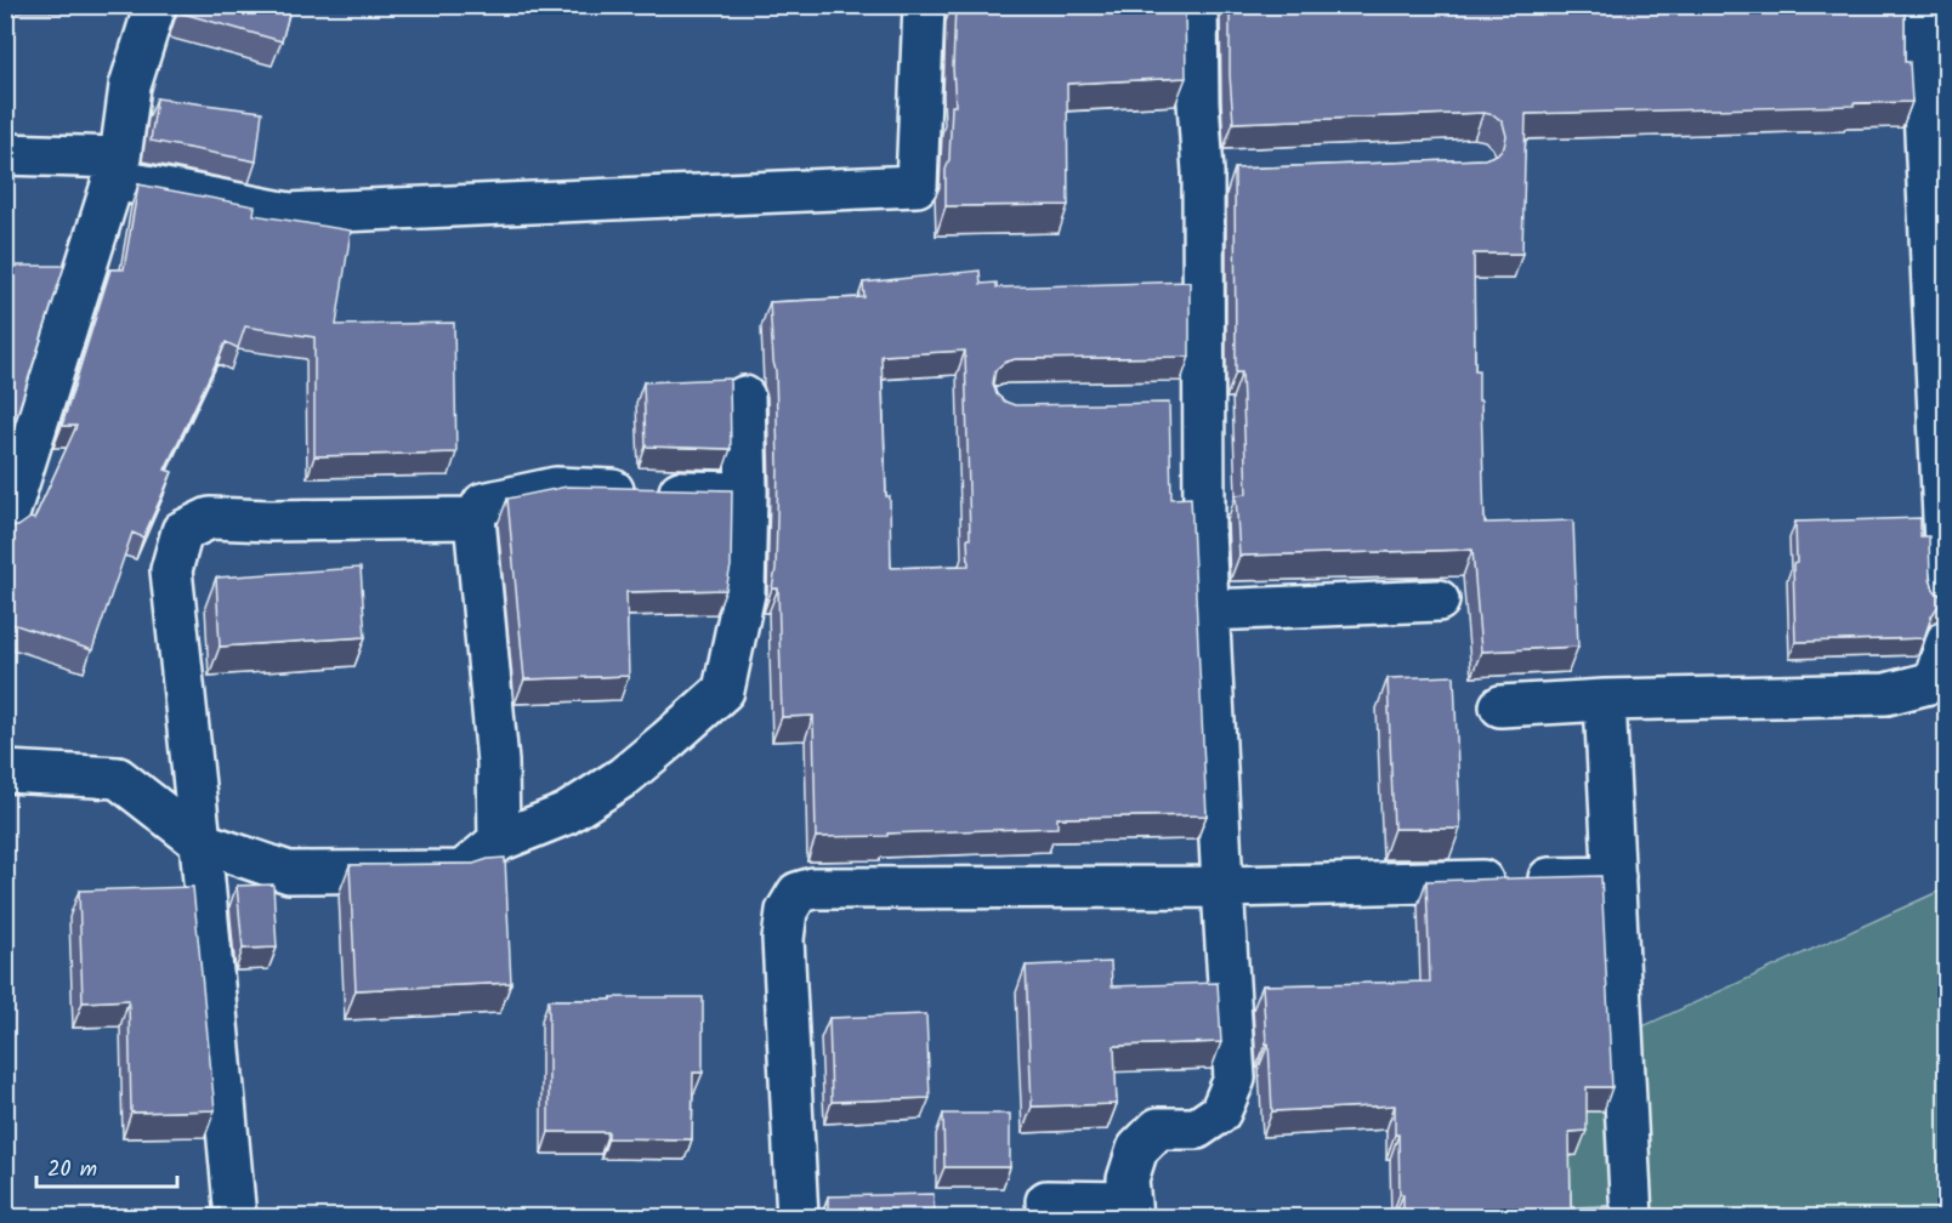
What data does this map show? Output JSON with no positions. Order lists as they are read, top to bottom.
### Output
{
  "scale_bar": "20 m"
}
